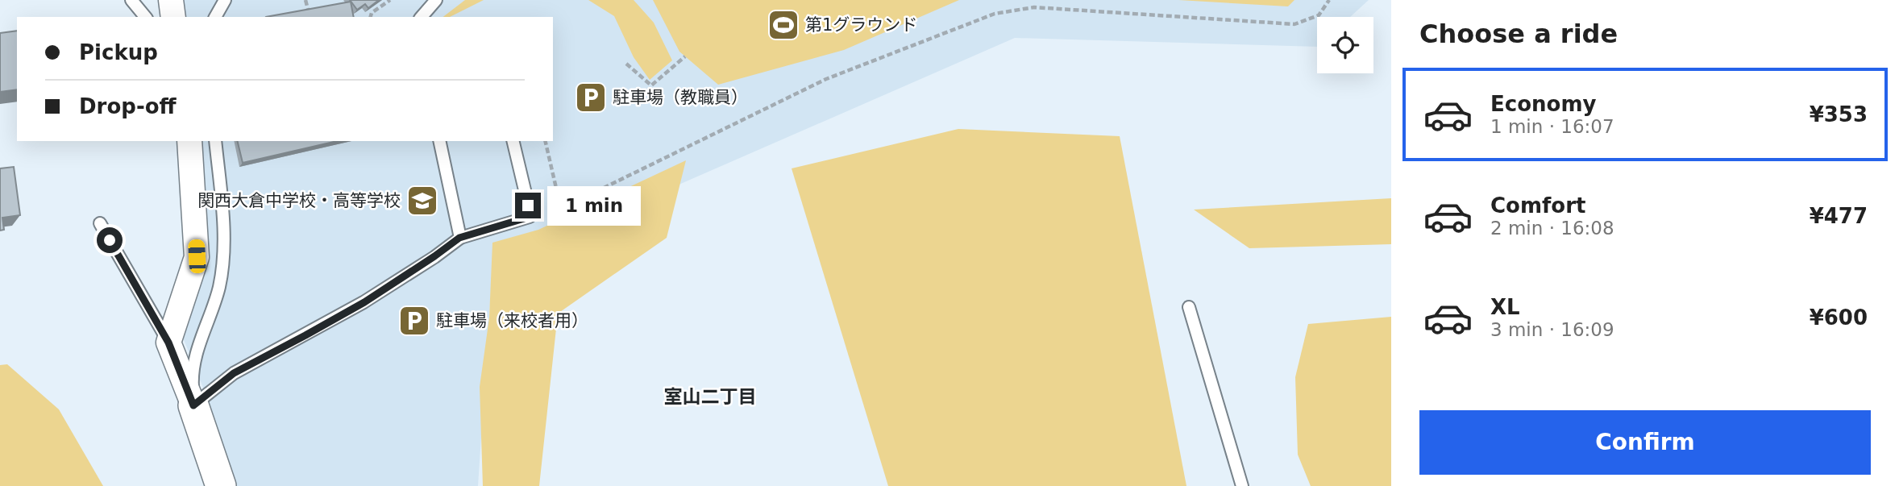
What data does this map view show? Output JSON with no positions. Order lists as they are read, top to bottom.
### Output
{
  "districts": ["室山二丁目"],
  "places": {
    "sports": ["第1グラウンド"],
    "parking": ["駐車場（教職員）", "駐車場（来校者用）"],
    "school or university": ["関西大倉中学校・高等学校"]
  },
  "page": {
    "heading": "Choose a ride",
    "banner": ["Pickup", "Drop-off"],
    "list": [
      {
        "name": "Economy",
        "note": "1 min · 16:07",
        "value": "¥353"
      },
      {
        "name": "Comfort",
        "note": "2 min · 16:08",
        "value": "¥477"
      },
      {
        "name": "XL",
        "note": "3 min · 16:09",
        "value": "¥600"
      }
    ],
    "bubble": "1 min",
    "buttons": "Confirm"
  }
}
